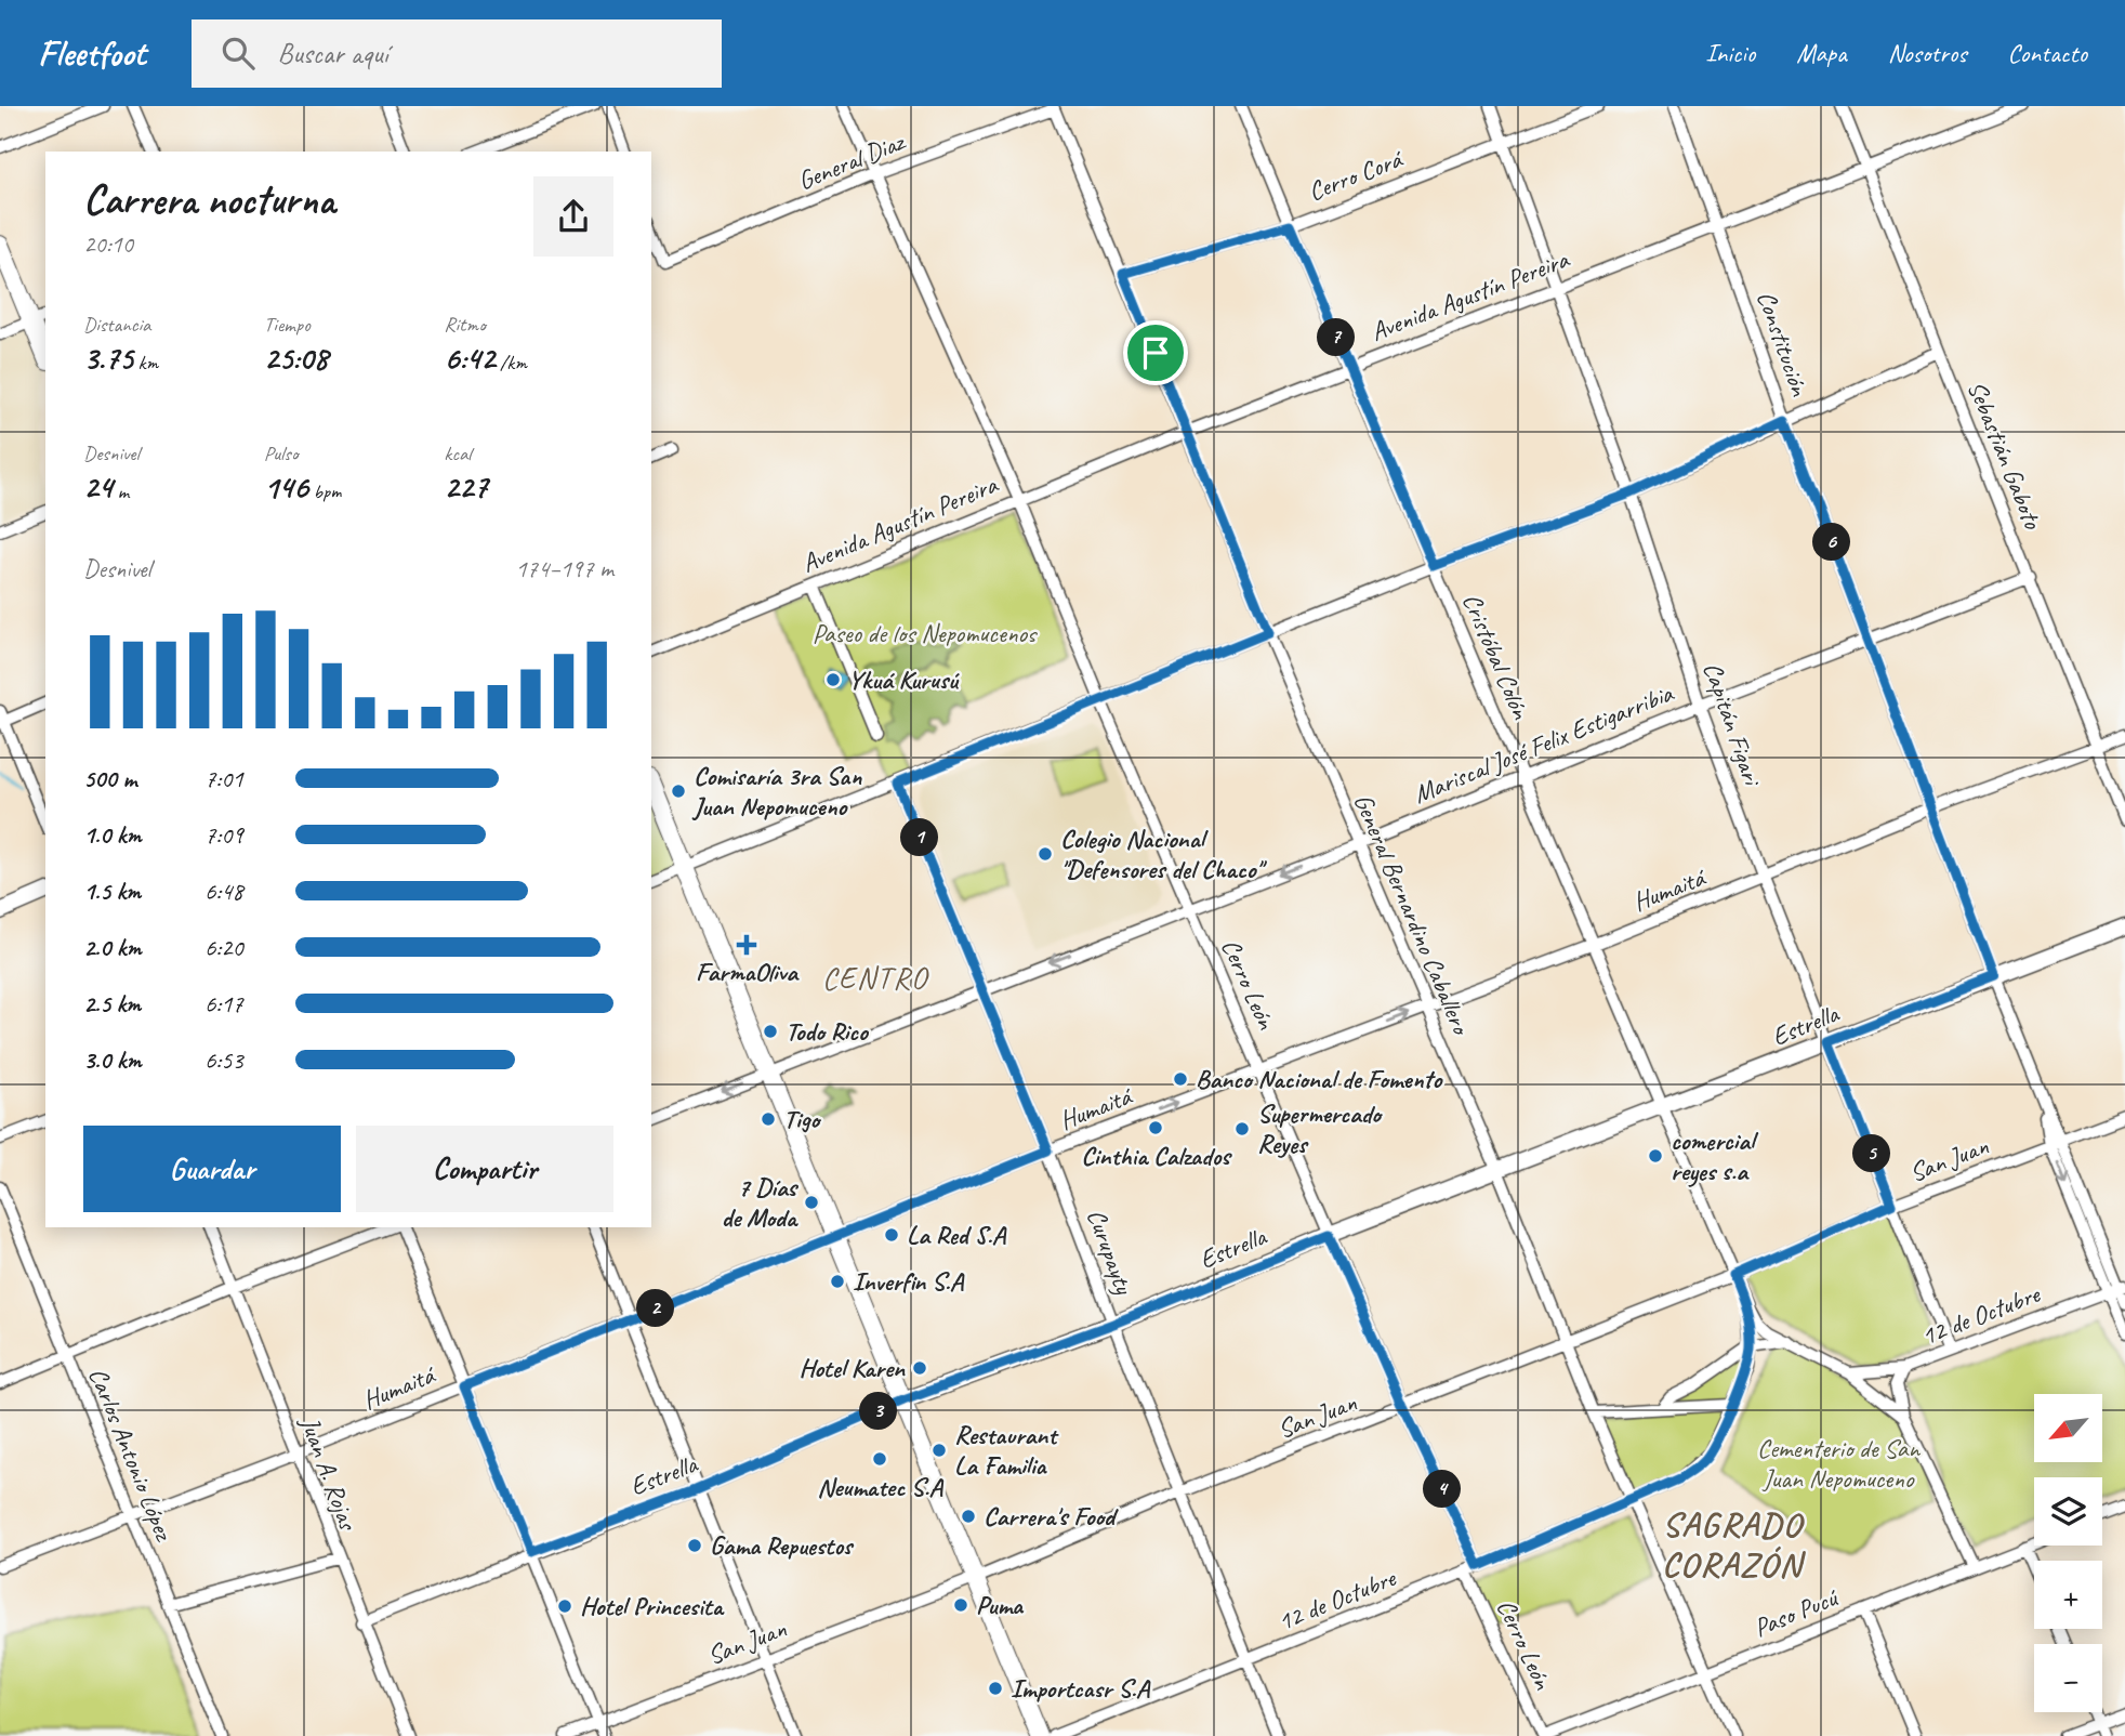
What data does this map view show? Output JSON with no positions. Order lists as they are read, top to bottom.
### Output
{
  "streets": {
    "main road": ["Estrella"],
    "street": [
      "General Diaz",
      "Cerro Corá",
      "Avenida Agustín Pereira",
      "Constitución",
      "Sebastián Gaboto",
      "Cristóbal Colón",
      "Capitán Figari",
      "Mariscal José Felix Estigarribia",
      "Humaitá",
      "General Bernardino Caballero",
      "Cerro León",
      "San Juan",
      "Curupayty",
      "12 de Octubre",
      "Carlos Antonio López",
      "Juan A. Rojas",
      "Paso Pucú"
    ]
  },
  "crossings": [
    ["General Diaz", "General Bernardino Caballero"],
    ["General Diaz", "Cerro León"],
    ["Cerro Corá", "Cristóbal Colón"],
    ["Cerro Corá", "Capitán Figari"],
    ["Cerro Corá", "General Bernardino Caballero"],
    ["Avenida Agustín Pereira", "Constitución"],
    ["Avenida Agustín Pereira", "Sebastián Gaboto"],
    ["Avenida Agustín Pereira", "Cristóbal Colón"],
    ["Avenida Agustín Pereira", "Capitán Figari"],
    ["Avenida Agustín Pereira", "General Bernardino Caballero"],
    ["Avenida Agustín Pereira", "Cerro León"],
    ["Constitución", "Mariscal José Felix Estigarribia"],
    ["Constitución", "Humaitá"],
    ["Constitución", "Estrella"],
    ["Constitución", "San Juan"],
    ["Constitución", "12 de Octubre"],
    ["Sebastián Gaboto", "Mariscal José Felix Estigarribia"],
    ["Sebastián Gaboto", "Humaitá"],
    ["Cristóbal Colón", "Mariscal José Felix Estigarribia"],
    ["Cristóbal Colón", "Humaitá"],
    ["Cristóbal Colón", "Estrella"],
    ["Cristóbal Colón", "San Juan"],
    ["Cristóbal Colón", "12 de Octubre"],
    ["Capitán Figari", "Mariscal José Felix Estigarribia"],
    ["Capitán Figari", "Humaitá"],
    ["Capitán Figari", "Estrella"],
    ["Capitán Figari", "San Juan"],
    ["Capitán Figari", "12 de Octubre"],
    ["Mariscal José Felix Estigarribia", "General Bernardino Caballero"],
    ["Mariscal José Felix Estigarribia", "Cerro León"],
    ["Mariscal José Felix Estigarribia", "Curupayty"],
    ["Humaitá", "General Bernardino Caballero"],
    ["Humaitá", "Cerro León"],
    ["Humaitá", "Curupayty"],
    ["Humaitá", "Carlos Antonio López"],
    ["Humaitá", "Juan A. Rojas"],
    ["General Bernardino Caballero", "Estrella"],
    ["General Bernardino Caballero", "San Juan"],
    ["General Bernardino Caballero", "12 de Octubre"],
    ["General Bernardino Caballero", "Paso Pucú"],
    ["Cerro León", "Estrella"],
    ["Cerro León", "San Juan"],
    ["Cerro León", "12 de Octubre"],
    ["Cerro León", "Paso Pucú"],
    ["Estrella", "Curupayty"],
    ["Estrella", "Juan A. Rojas"],
    ["San Juan", "Curupayty"],
    ["Curupayty", "12 de Octubre"]
  ],
  "one_way": ["Mariscal José Felix Estigarribia"],
  "districts": ["CENTRO", "SAGRADO CORAZÓN"],
  "parks": ["Paseo de los Nepomucenos", "Cementerio de San Juan Nepomuceno"],
  "places": {
    "other": [
      "Ykuá Kurusú",
      "Comisaría 3ra San Juan Nepomuceno",
      "Colegio Nacional \"Defensores del Chaco\"",
      "Todo Rico",
      "Banco Nacional de Fomento",
      "Tigo",
      "Cinthia Calzados",
      "Supermercado Reyes",
      "comercial reyes s.a",
      "7 Días de Moda",
      "La Red S.A",
      "Inverfin S.A",
      "Hotel Karen",
      "Restaurant La Familia",
      "Neumatec S.A",
      "Carrera's Food",
      "Gama Repuestos",
      "Puma",
      "Hotel Princesita",
      "Importcasr S.A"
    ],
    "health": ["FarmaOliva"]
  },
  "north": "bottom left",
  "page": {
    "header": "Fleetfoot",
    "search": "Buscar aquí",
    "nav": [
      "Inicio",
      "Mapa",
      "Nosotros",
      "Contacto"
    ],
    "heading": ["Carrera nocturna", "20:10"],
    "stats": [
      ["Distancia", "3.75 km"],
      ["Tiempo", "25:08"],
      ["Ritmo", "6:42 /km"],
      ["Desnivel", "24 m"],
      ["Pulso", "146 bpm"],
      ["kcal", "227"]
    ],
    "pins": [
      "7",
      "6",
      "1",
      "5",
      "2",
      "3",
      "4"
    ],
    "chart": ["Desnivel", "174–197 m"],
    "list": [
      {
        "name": "500 m",
        "note": "7:01"
      },
      {
        "name": "1.0 km",
        "note": "7:09"
      },
      {
        "name": "1.5 km",
        "note": "6:48"
      },
      {
        "name": "2.0 km",
        "note": "6:20"
      },
      {
        "name": "2.5 km",
        "note": "6:17"
      },
      {
        "name": "3.0 km",
        "note": "6:53"
      }
    ],
    "buttons": ["Guardar", "Compartir"],
    "map_buttons": ["+", "−"]
  }
}
